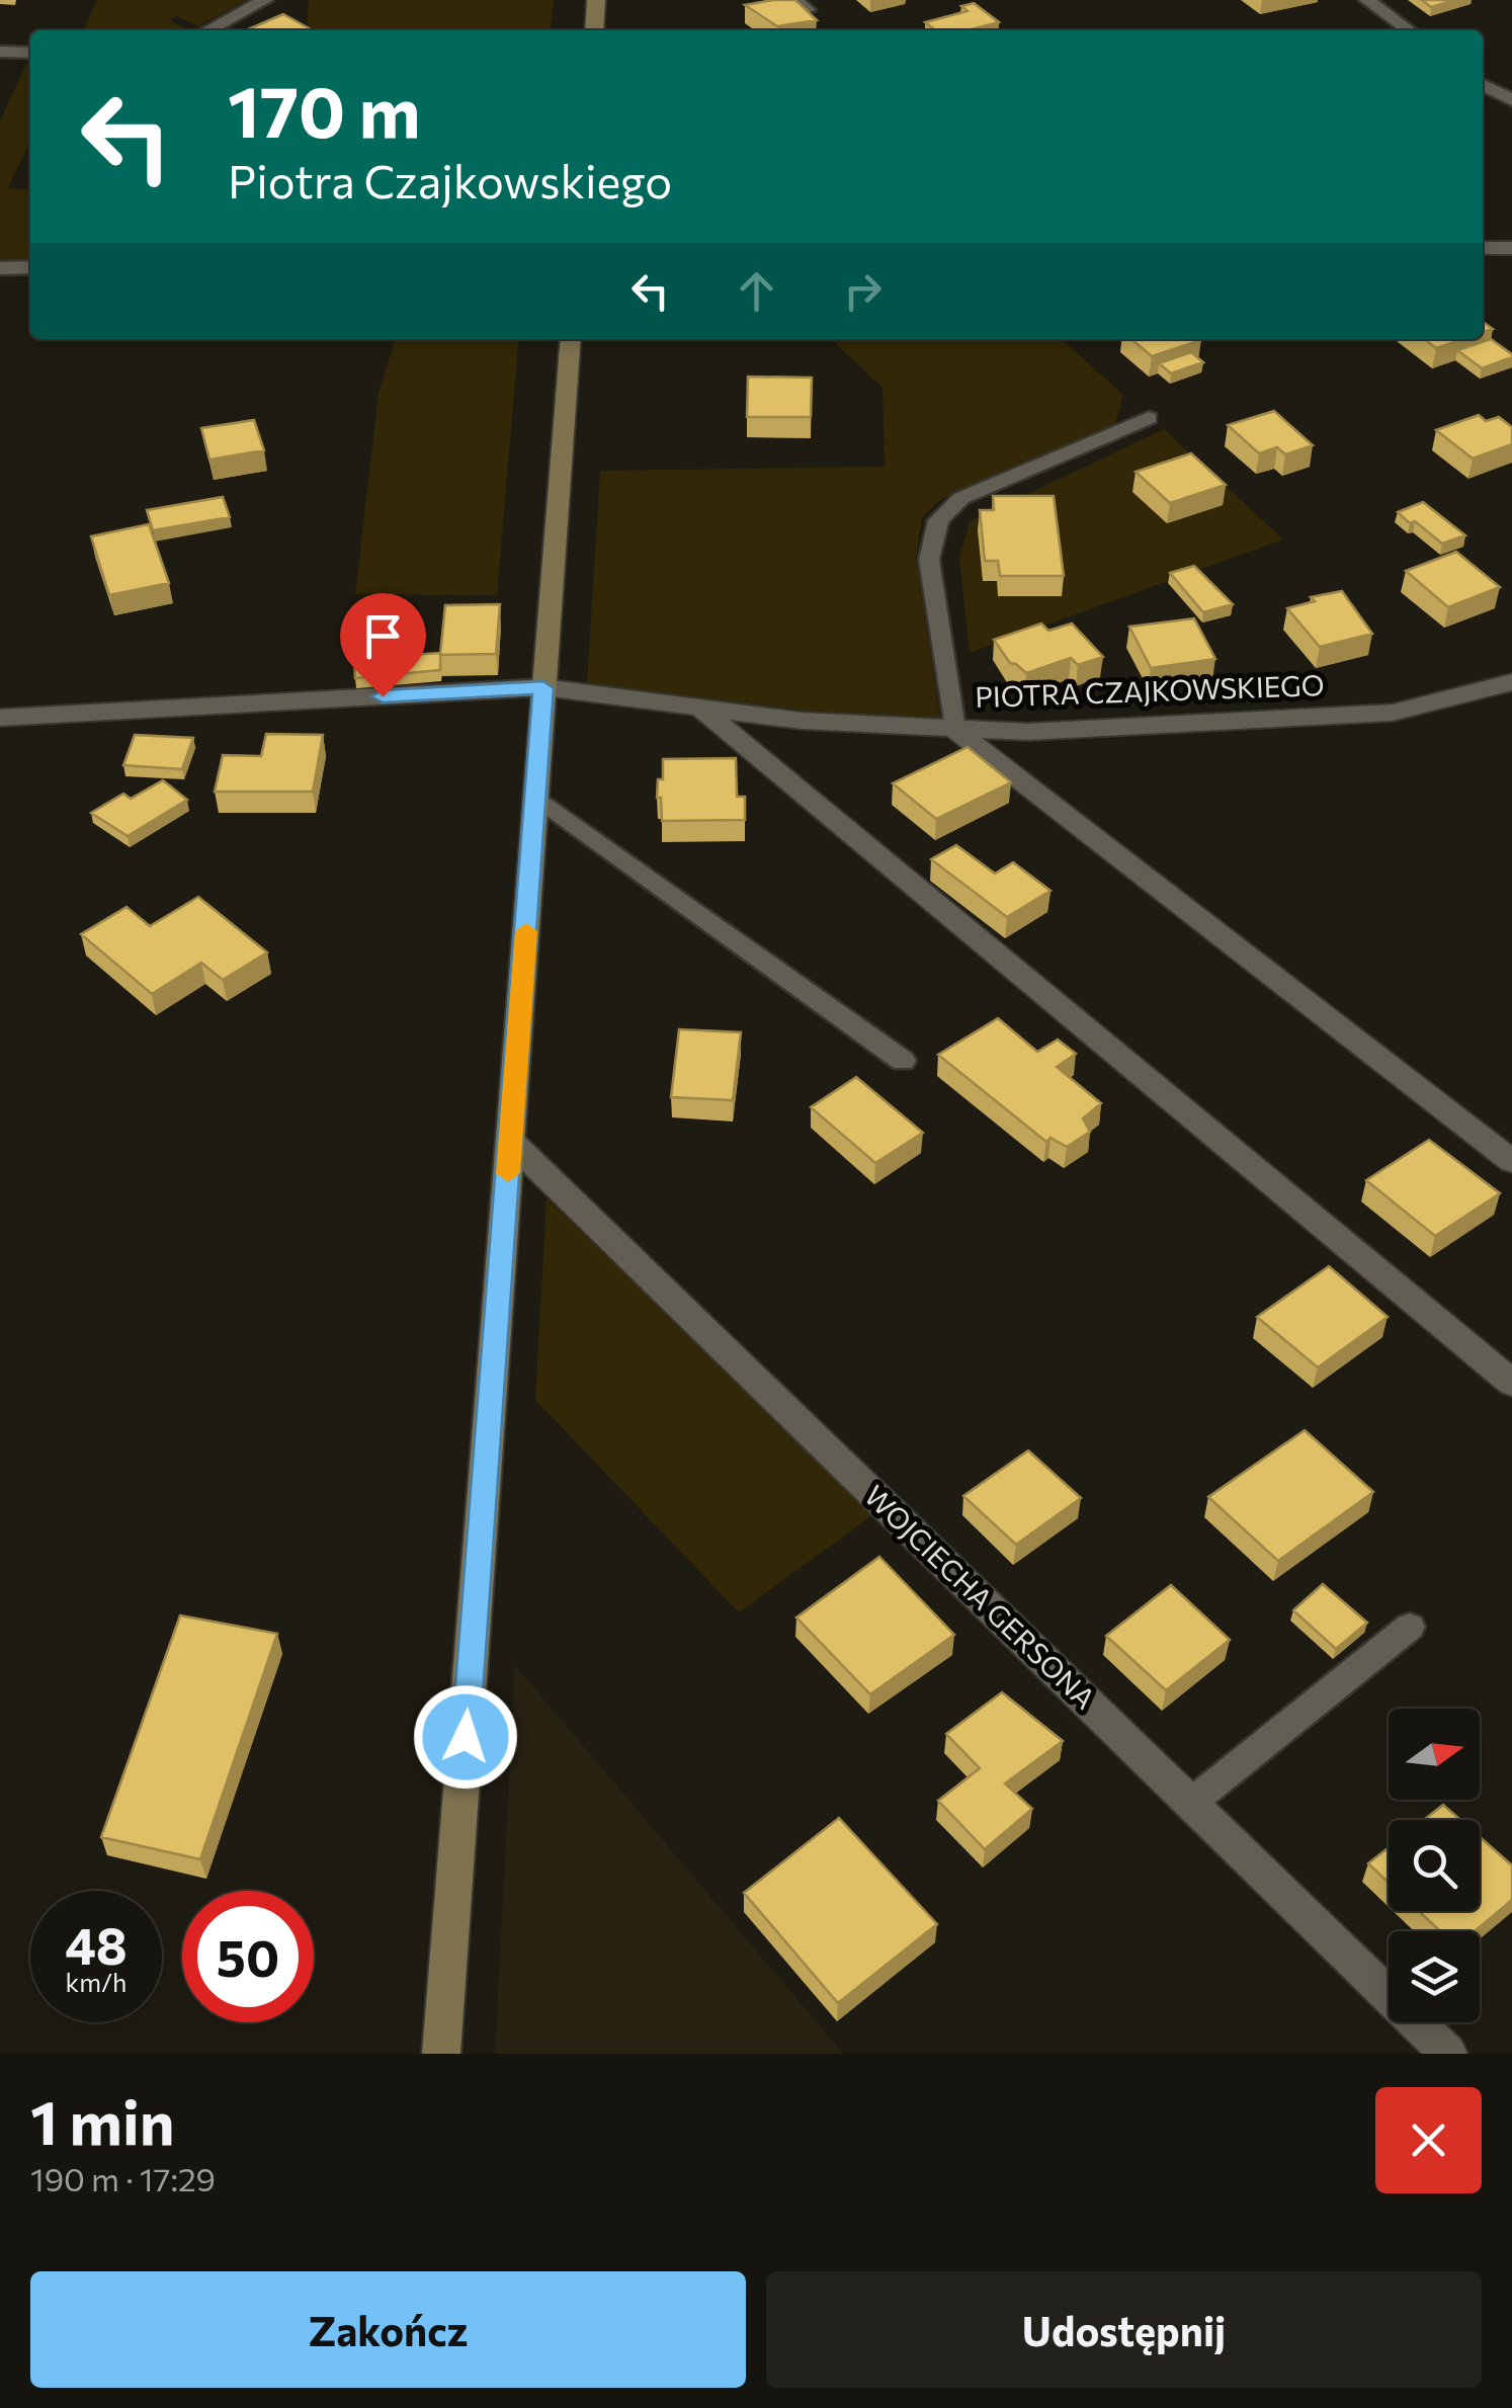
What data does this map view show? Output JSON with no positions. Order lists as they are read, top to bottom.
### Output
{
  "streets": {
    "street": ["PIOTRA CZAJKOWSKIEGO", "WOJCIECHA GERSONA"]
  },
  "north": "right",
  "page": {
    "turn": ["170 m", "Piotra Czajkowskiego"],
    "speed": "48 km/h",
    "limit": "50",
    "heading": ["1 min", "190 m · 17:29"],
    "buttons": ["Zakończ", "Udostępnij"]
  }
}
